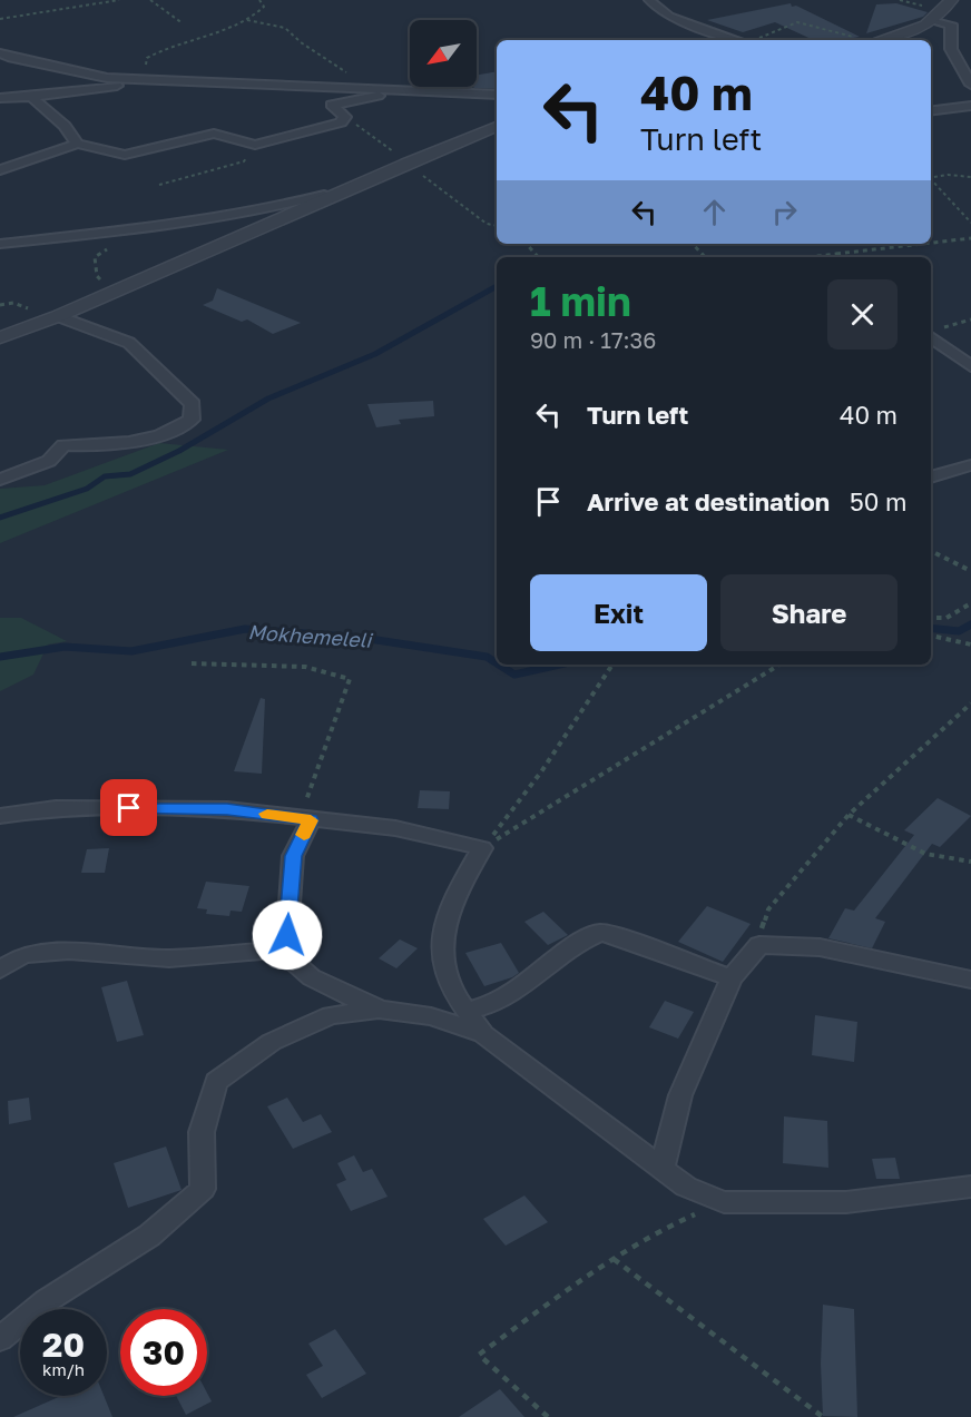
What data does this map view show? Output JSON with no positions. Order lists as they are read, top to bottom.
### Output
{
  "water": ["Mokhemeleli"],
  "north": "bottom left",
  "page": {
    "turn": ["40 m", "Turn left"],
    "heading": ["1 min", "90 m · 17:36"],
    "list": [
      {
        "name": "Turn left",
        "value": "40 m"
      },
      {
        "name": "Arrive at destination",
        "value": "50 m"
      }
    ],
    "buttons": ["Exit", "Share"],
    "speed": "20 km/h",
    "limit": "30"
  }
}
